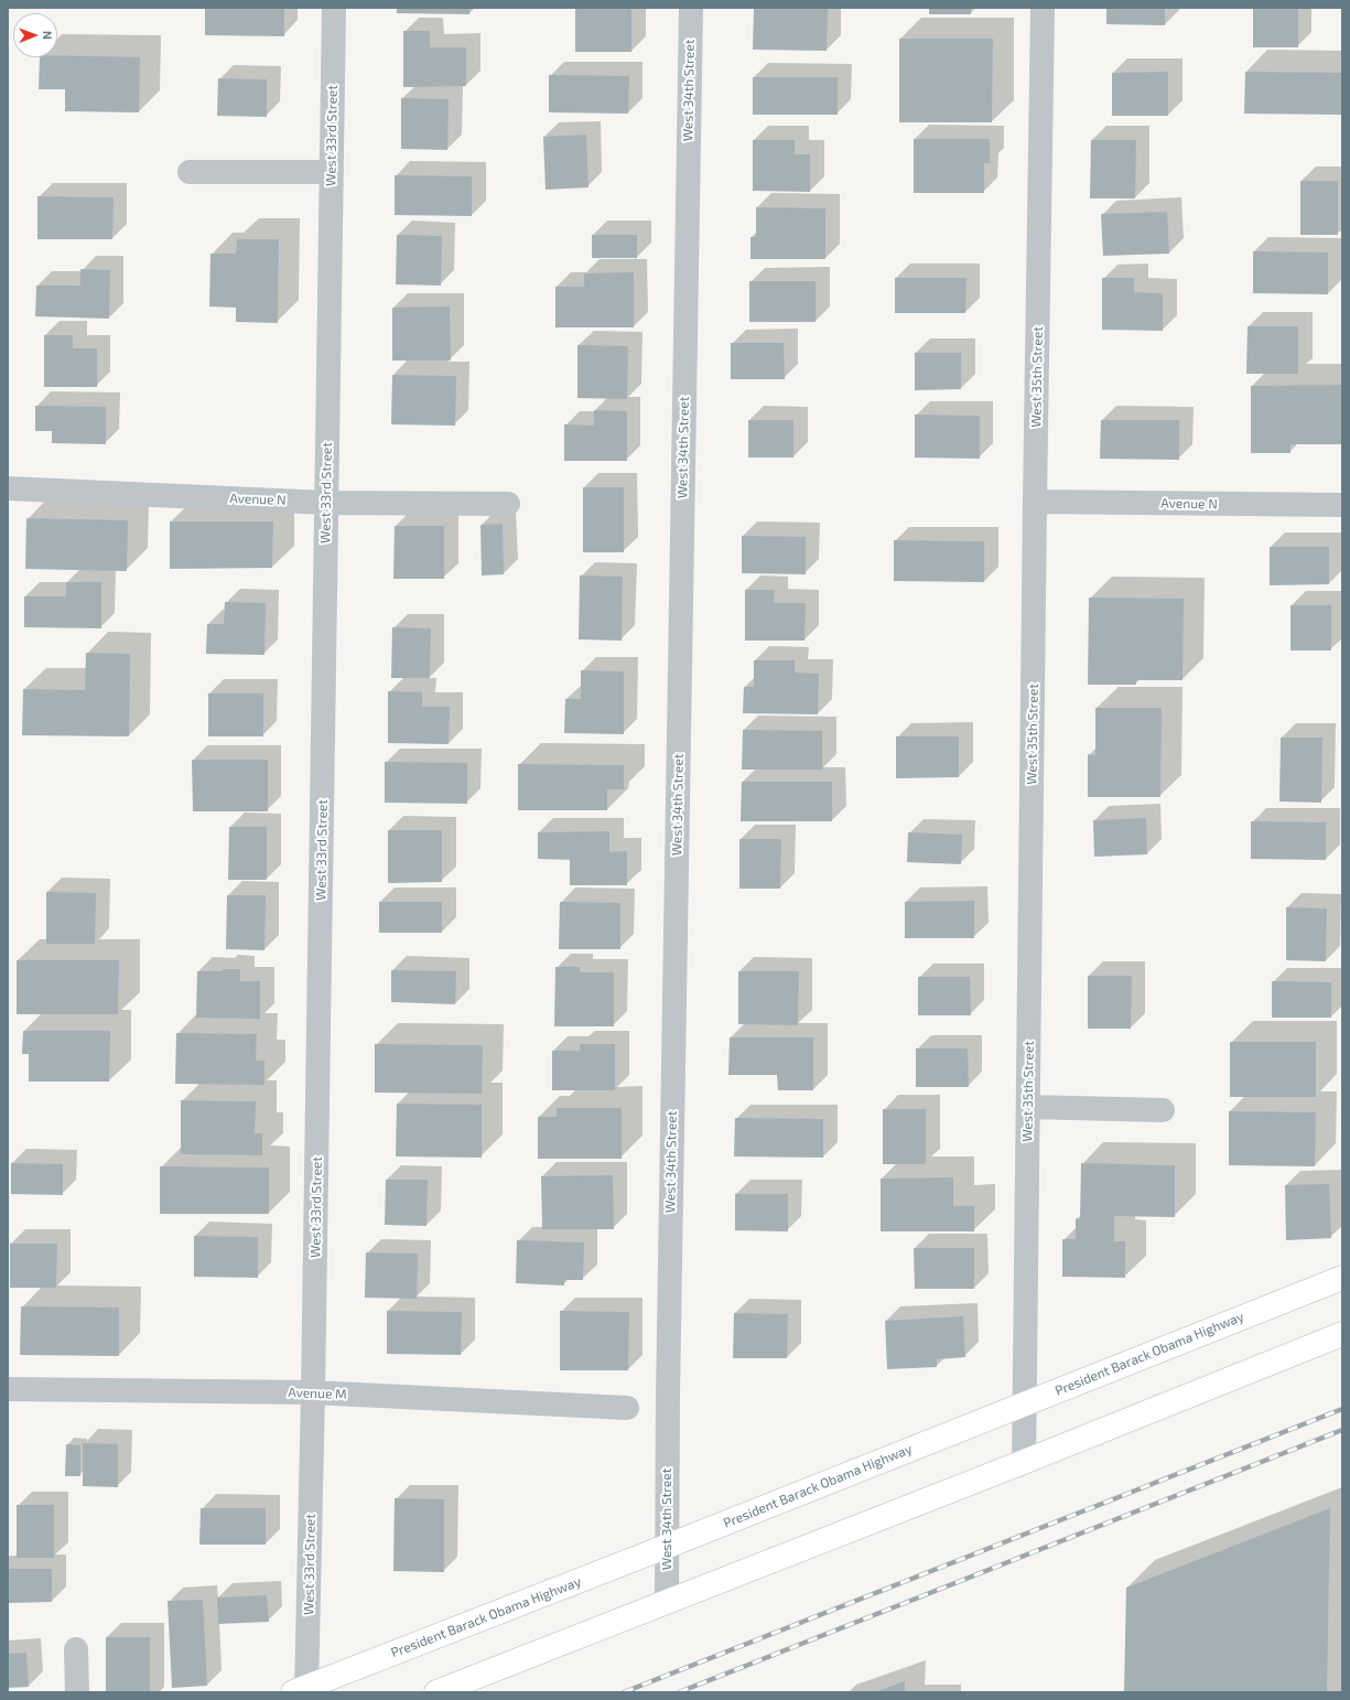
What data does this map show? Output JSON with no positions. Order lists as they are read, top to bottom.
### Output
{
  "streets": {
    "main road": ["President Barack Obama Highway"],
    "street": [
      "West 34th Street",
      "West 33rd Street",
      "West 35th Street",
      "Avenue N",
      "Avenue M"
    ]
  },
  "crossings": [
    ["West 34th Street", "President Barack Obama Highway"],
    ["West 33rd Street", "Avenue N"],
    ["West 33rd Street", "President Barack Obama Highway"],
    ["West 33rd Street", "Avenue M"],
    ["West 35th Street", "Avenue N"],
    ["West 35th Street", "President Barack Obama Highway"]
  ],
  "north": "right"
}
